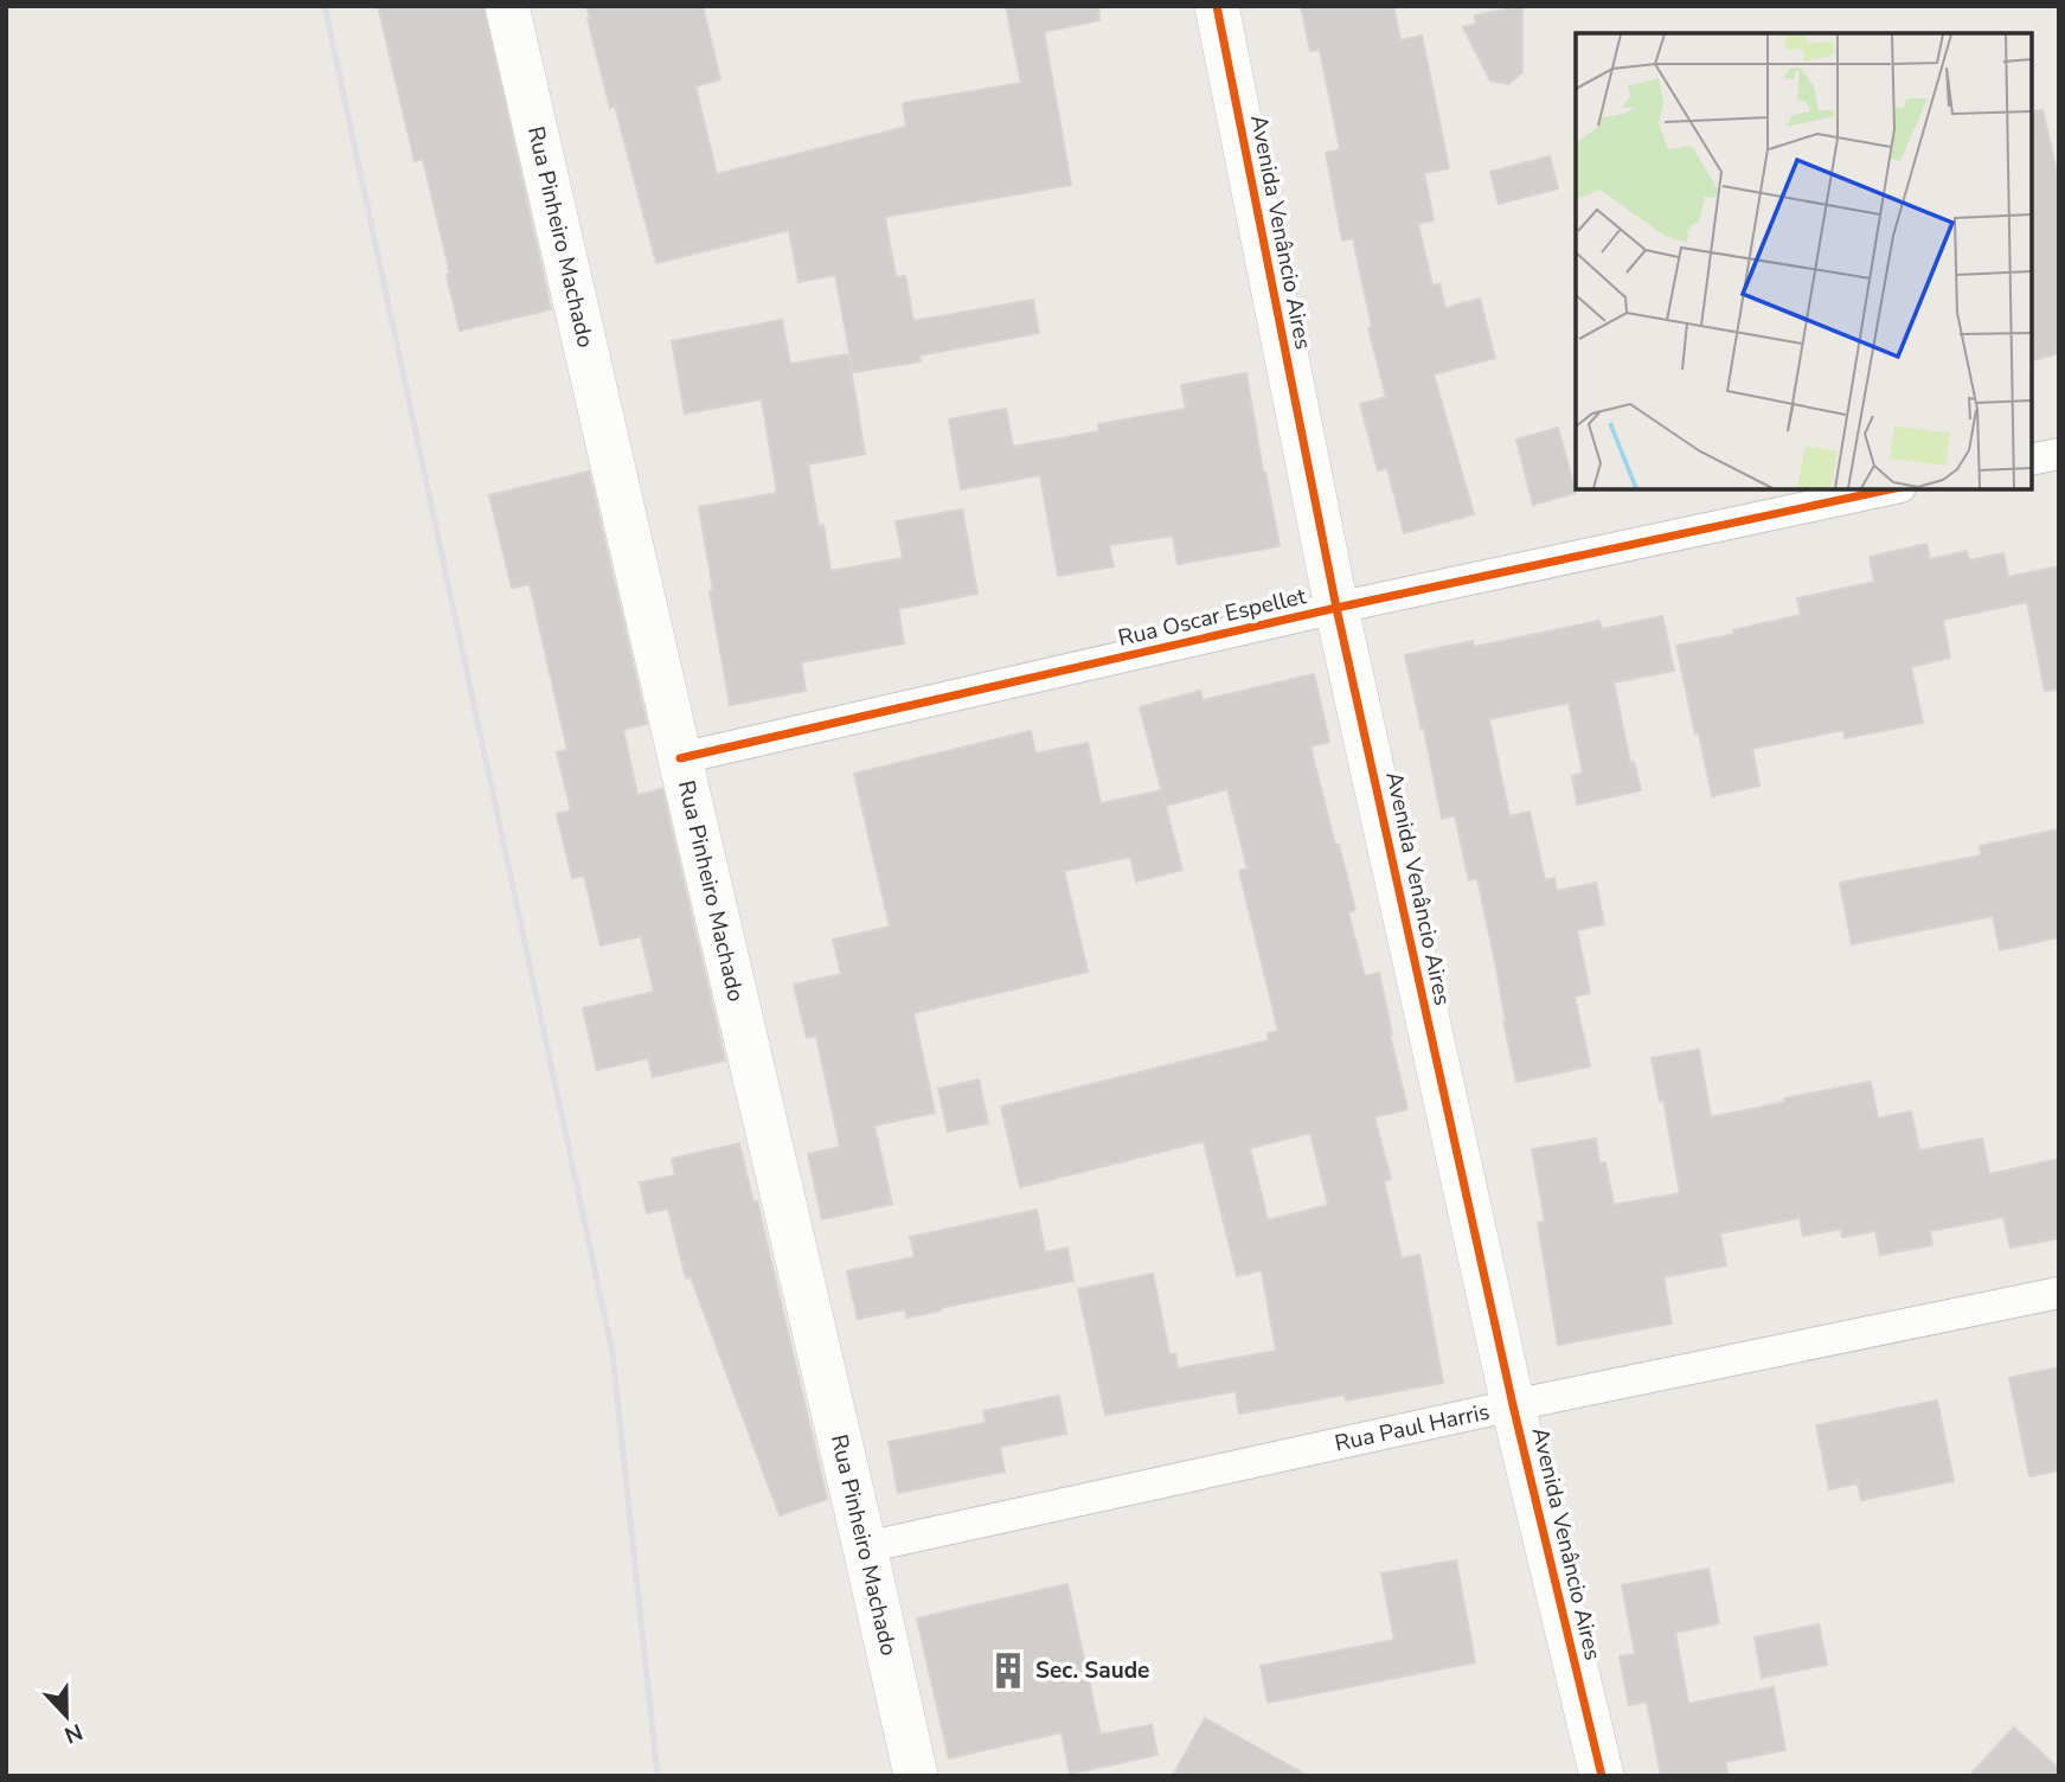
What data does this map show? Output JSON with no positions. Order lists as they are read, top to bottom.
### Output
{
  "streets": {
    "main road": ["Avenida Venâncio Aires", "Rua Pinheiro Machado"],
    "street": ["Rua Oscar Espellet", "Rua Paul Harris"]
  },
  "crossings": [
    ["Avenida Venâncio Aires", "Rua Oscar Espellet"],
    ["Avenida Venâncio Aires", "Rua Paul Harris"],
    ["Rua Pinheiro Machado", "Rua Oscar Espellet"],
    ["Rua Pinheiro Machado", "Rua Paul Harris"]
  ],
  "places": {
    "building": ["Sec. Saude"]
  },
  "north": "bottom"
}
